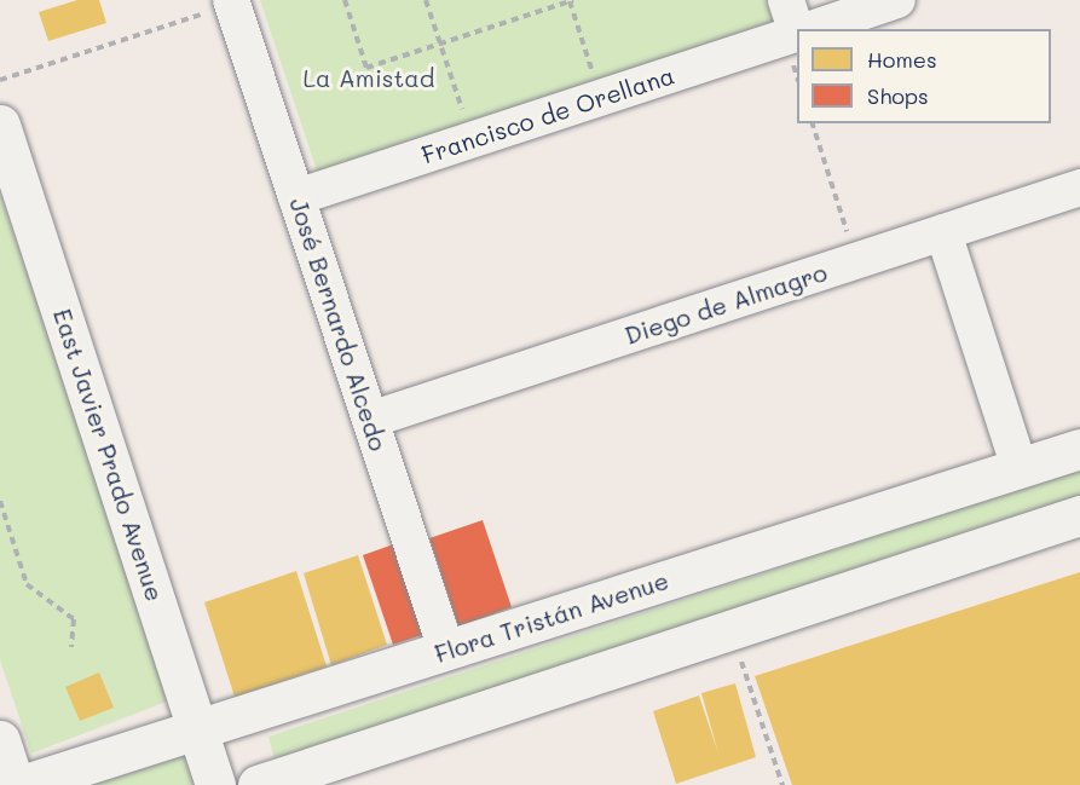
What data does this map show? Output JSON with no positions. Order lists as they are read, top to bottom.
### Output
{
  "streets": {
    "street": [
      "Francisco de Orellana",
      "Diego de Almagro",
      "José Bernardo Alcedo",
      "East Javier Prado Avenue",
      "Flora Tristán Avenue"
    ]
  },
  "crossings": [
    ["Francisco de Orellana", "José Bernardo Alcedo"],
    ["Diego de Almagro", "José Bernardo Alcedo"],
    ["José Bernardo Alcedo", "Flora Tristán Avenue"],
    ["East Javier Prado Avenue", "Flora Tristán Avenue"]
  ],
  "parks": ["La Amistad"],
  "legend": ["Homes", "Shops"]
}
